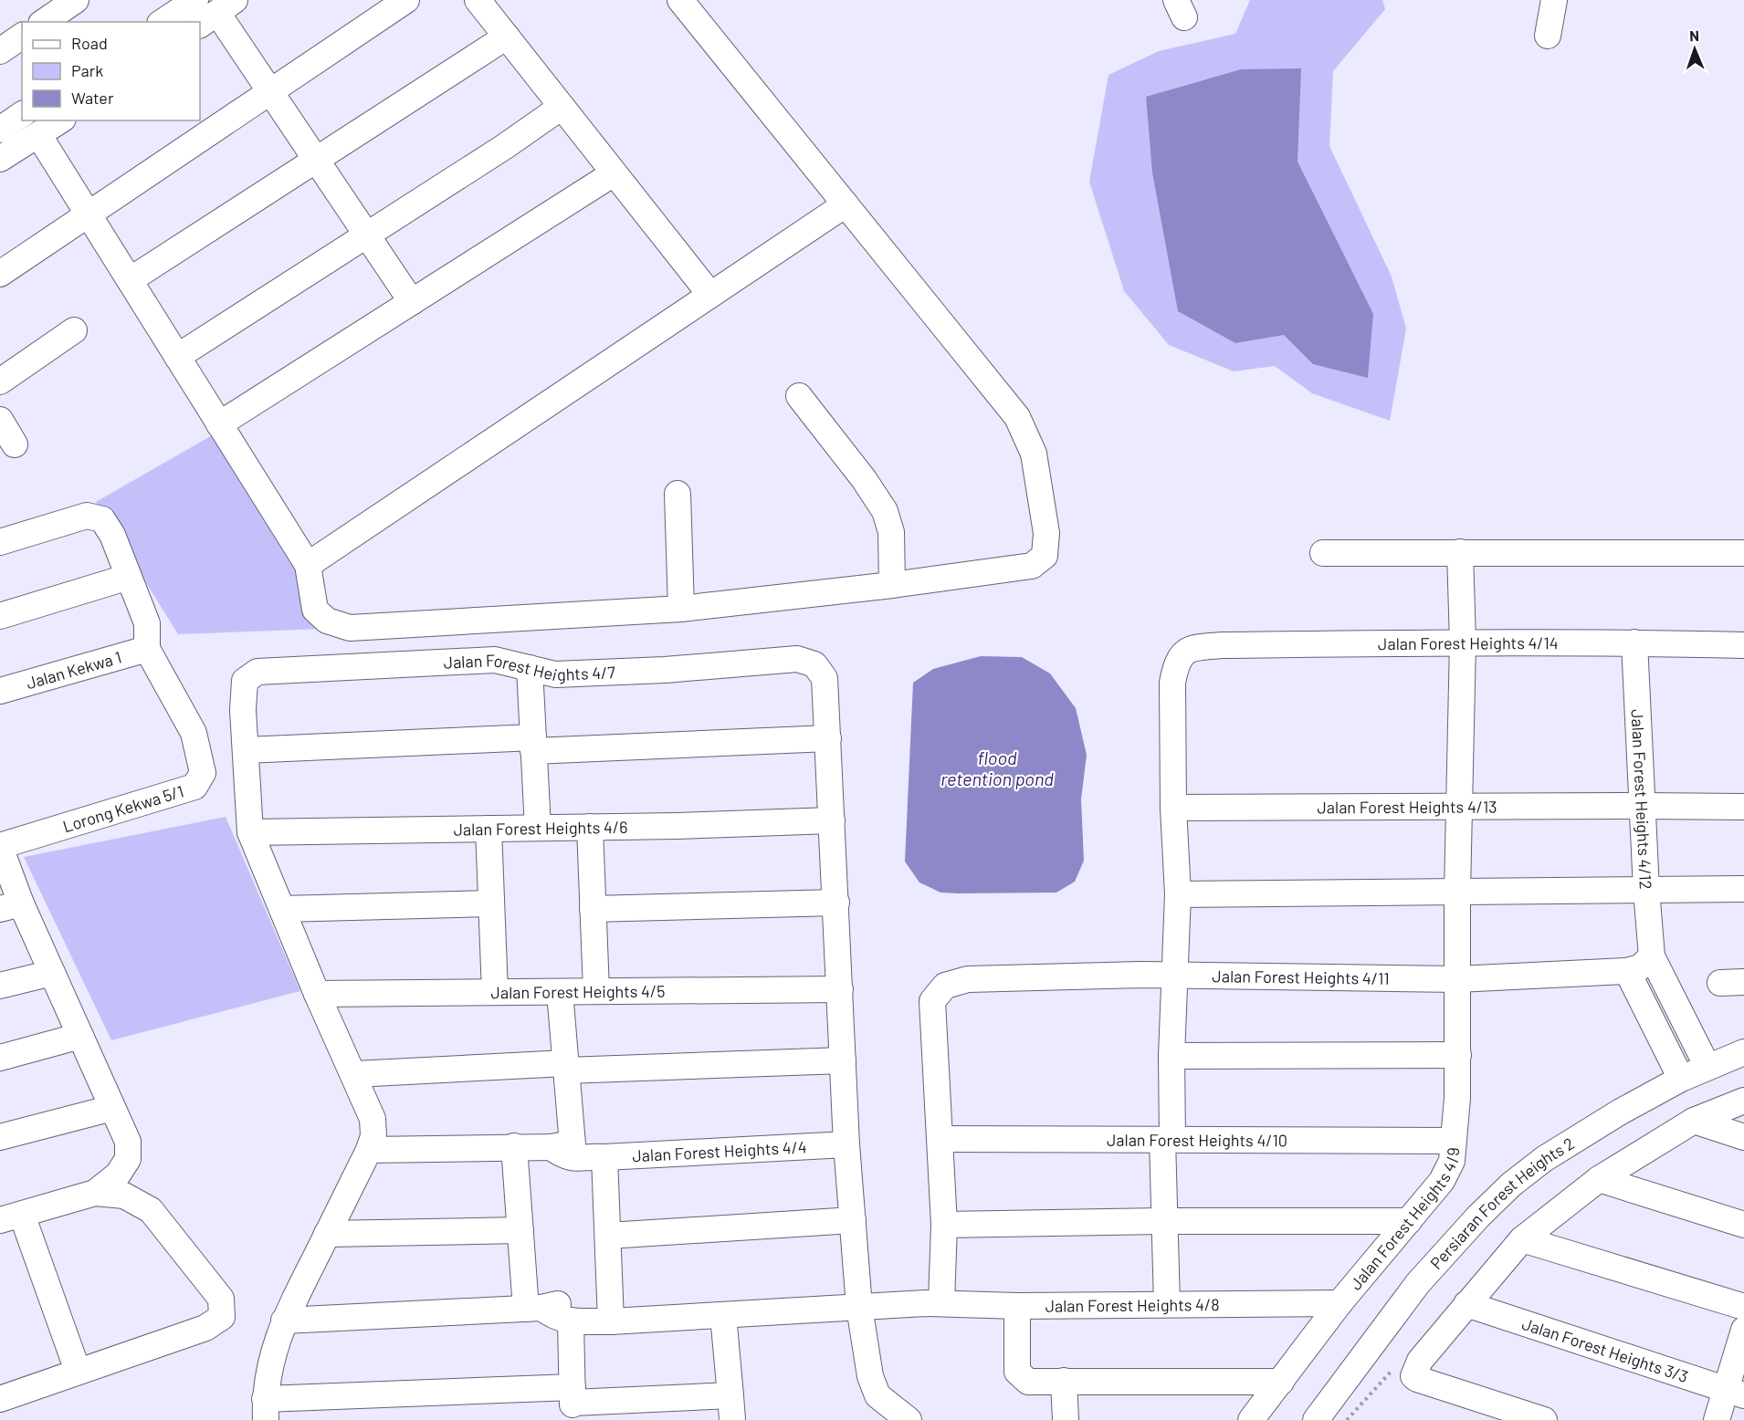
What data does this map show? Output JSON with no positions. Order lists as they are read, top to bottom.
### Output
{
  "streets": {
    "street": [
      "Jalan Forest Heights 4/14",
      "Jalan Forest Heights 4/7",
      "Jalan Kekwa 1",
      "Jalan Forest Heights 4/12",
      "Jalan Forest Heights 4/13",
      "Lorong Kekwa 5/1",
      "Jalan Forest Heights 4/6",
      "Jalan Forest Heights 4/11",
      "Jalan Forest Heights 4/5",
      "Jalan Forest Heights 4/10",
      "Jalan Forest Heights 4/4",
      "Persiaran Forest Heights 2",
      "Jalan Forest Heights 4/9",
      "Jalan Forest Heights 4/8",
      "Jalan Forest Heights 3/3"
    ]
  },
  "crossings": [
    ["Jalan Forest Heights 4/14", "Jalan Forest Heights 4/12"],
    ["Jalan Forest Heights 4/14", "Jalan Forest Heights 4/13"],
    ["Jalan Forest Heights 4/14", "Jalan Forest Heights 4/9"],
    ["Jalan Kekwa 1", "Lorong Kekwa 5/1"],
    ["Jalan Forest Heights 4/12", "Jalan Forest Heights 4/13"],
    ["Jalan Forest Heights 4/12", "Jalan Forest Heights 4/11"],
    ["Jalan Forest Heights 4/13", "Jalan Forest Heights 4/9"],
    ["Jalan Forest Heights 4/11", "Jalan Forest Heights 4/10"],
    ["Jalan Forest Heights 4/11", "Jalan Forest Heights 4/9"],
    ["Jalan Forest Heights 4/10", "Jalan Forest Heights 4/9"],
    ["Jalan Forest Heights 4/9", "Jalan Forest Heights 4/8"]
  ],
  "water": ["flood retention pond"],
  "legend": ["Road", "Park", "Water"],
  "north": "top"
}
